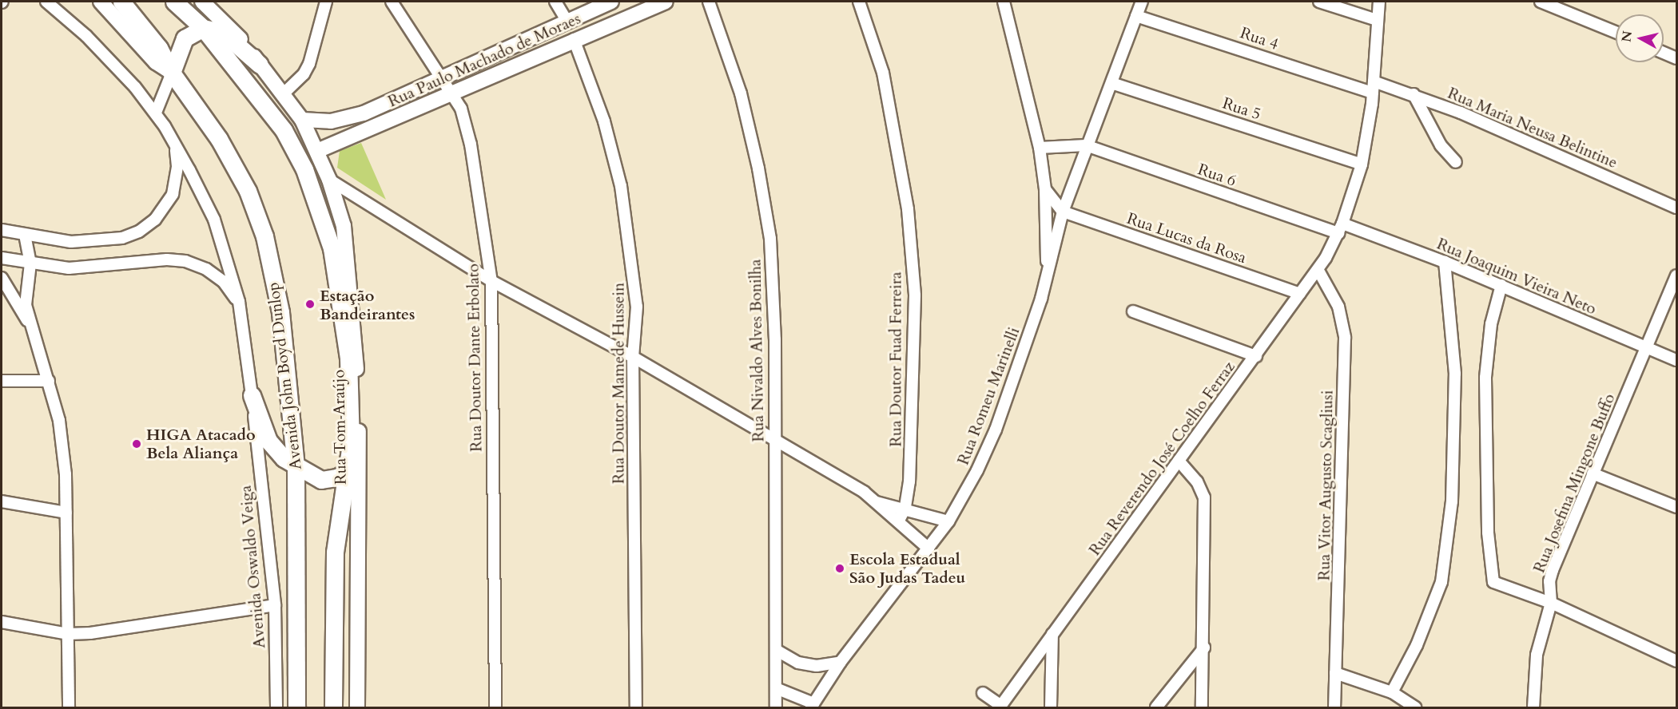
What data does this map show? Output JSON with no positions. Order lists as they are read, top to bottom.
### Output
{
  "streets": {
    "main road": ["Rua Paulo Machado de Moraes", "Avenida John Boyd Dunlop", "Rua Tom Araújo"],
    "street": [
      "Rua 4",
      "Rua 5",
      "Rua Maria Neusa Belintine",
      "Rua 6",
      "Rua Lucas da Rosa",
      "Rua Joaquim Vieira Neto",
      "Rua Nivaldo Alves Bonilha",
      "Rua Doutor Dante Erbolato",
      "Rua Doutor Fuad Ferreira",
      "Rua Doutor Mamede Hussein",
      "Rua Romeu Marinelli",
      "Rua Reverendo José Coelho Ferraz",
      "Rua Josefina Mingone Buffo",
      "Rua Vitor Augusto Scagliusi",
      "Avenida Oswaldo Veiga"
    ]
  },
  "crossings": [
    ["Rua 4", "Rua Maria Neusa Belintine"],
    ["Rua 4", "Rua Romeu Marinelli"],
    ["Rua 4", "Rua Reverendo José Coelho Ferraz"],
    ["Rua Paulo Machado de Moraes", "Rua Doutor Dante Erbolato"],
    ["Rua Paulo Machado de Moraes", "Rua Doutor Mamede Hussein"],
    ["Rua Paulo Machado de Moraes", "Rua Tom Araújo"],
    ["Rua 5", "Rua Romeu Marinelli"],
    ["Rua 5", "Rua Reverendo José Coelho Ferraz"],
    ["Rua Maria Neusa Belintine", "Rua Reverendo José Coelho Ferraz"],
    ["Rua 6", "Rua Joaquim Vieira Neto"],
    ["Rua 6", "Rua Romeu Marinelli"],
    ["Rua 6", "Rua Reverendo José Coelho Ferraz"],
    ["Rua Lucas da Rosa", "Rua Romeu Marinelli"],
    ["Rua Lucas da Rosa", "Rua Reverendo José Coelho Ferraz"],
    ["Rua Joaquim Vieira Neto", "Rua Reverendo José Coelho Ferraz"],
    ["Rua Joaquim Vieira Neto", "Rua Josefina Mingone Buffo"],
    ["Rua Reverendo José Coelho Ferraz", "Rua Vitor Augusto Scagliusi"]
  ],
  "places": ["Estação Bandeirantes", "HIGA Atacado Bela Aliança", "Escola Estadual São Judas Tadeu"],
  "north": "left"
}
